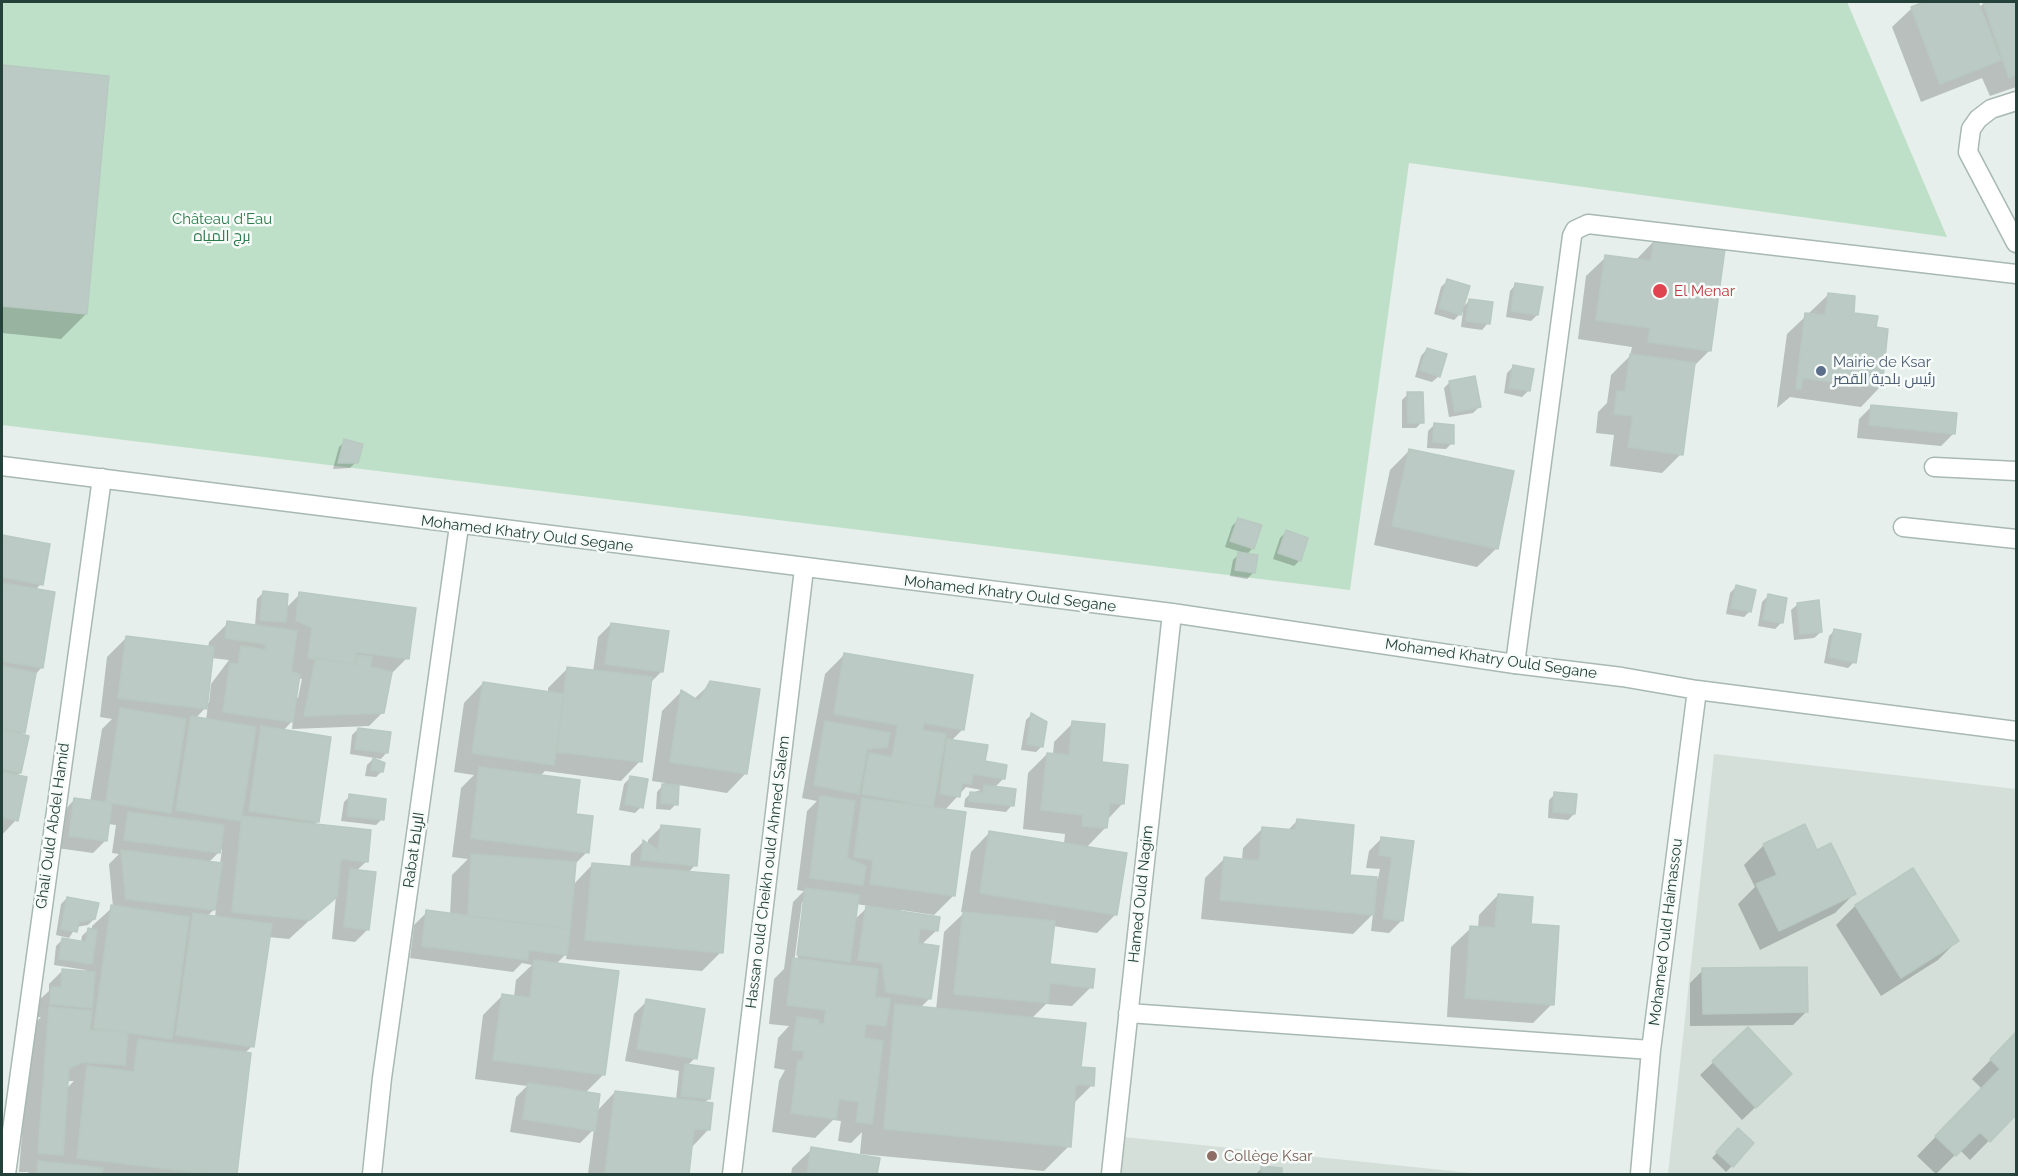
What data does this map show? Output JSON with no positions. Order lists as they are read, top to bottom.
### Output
{
  "streets": {
    "street": [
      "Mohamed Khatry Ould Segane",
      "Ghali Ould Abdel Hamid",
      "Rabat الرباط",
      "Hassan ould Cheikh ould Ahmed Salem",
      "Hamed Ould Nagim",
      "Mohamed Ould Haimassou"
    ]
  },
  "crossings": [
    ["Mohamed Khatry Ould Segane", "Ghali Ould Abdel Hamid"],
    ["Mohamed Khatry Ould Segane", "Rabat الرباط"],
    ["Mohamed Khatry Ould Segane", "Hassan ould Cheikh ould Ahmed Salem"],
    ["Mohamed Khatry Ould Segane", "Hamed Ould Nagim"],
    ["Mohamed Khatry Ould Segane", "Mohamed Ould Haimassou"]
  ],
  "parks": ["Château d'Eau برج المياه"],
  "places": ["El Menar", "Mairie de Ksar رئيس بلدية القصر", "Collège Ksar"]
}
